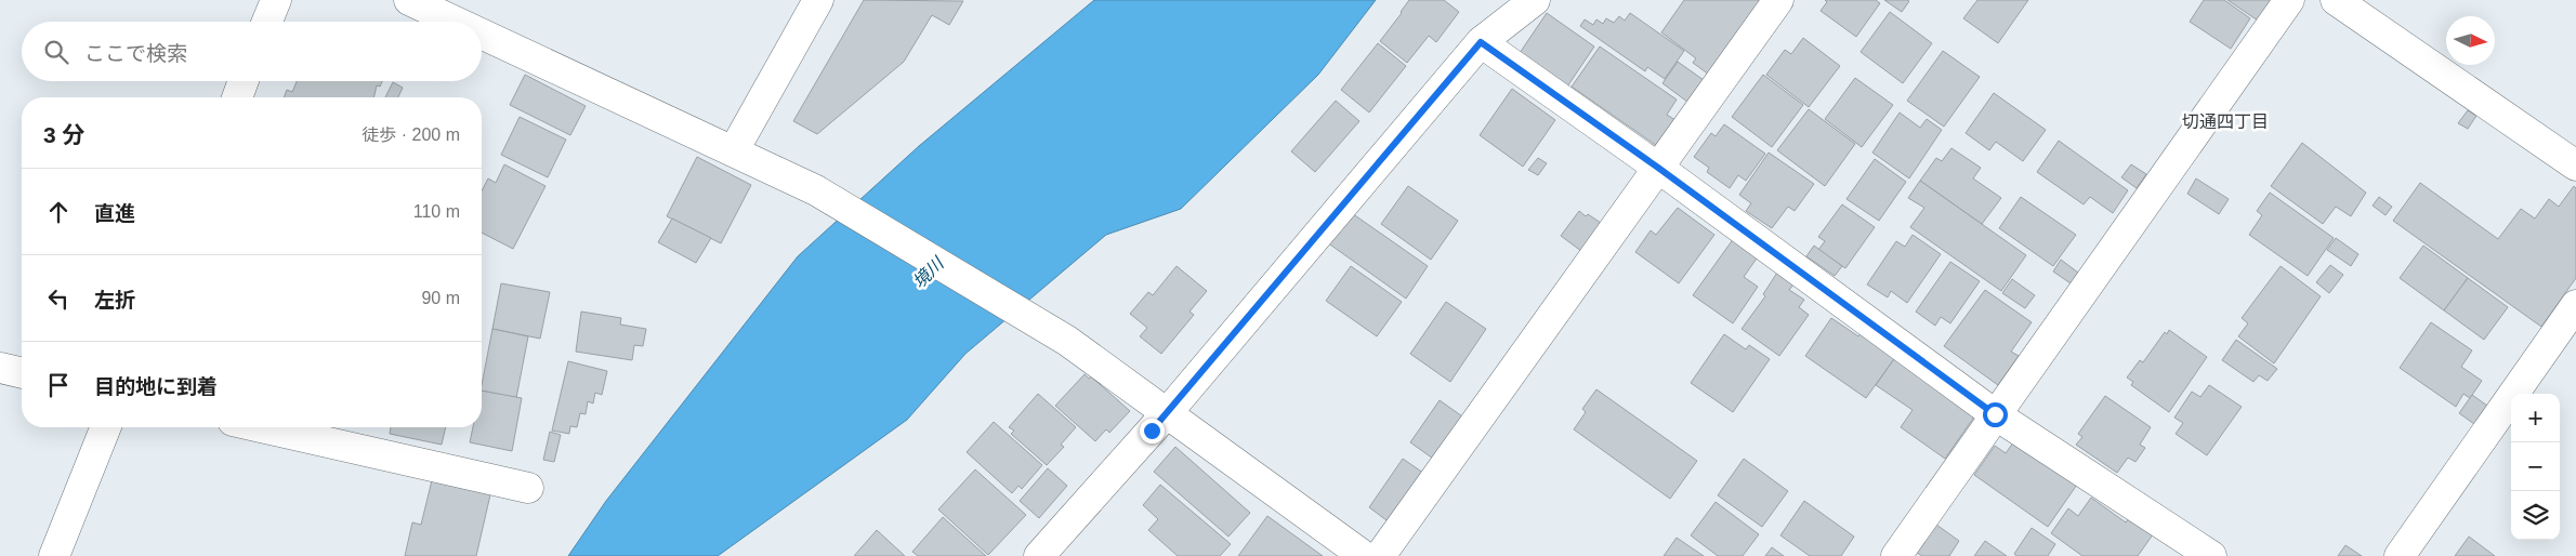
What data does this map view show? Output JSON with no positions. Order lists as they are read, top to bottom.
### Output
{
  "districts": ["切通四丁目"],
  "water": ["境川"],
  "north": "right",
  "page": {
    "search": "ここで検索",
    "heading": ["3 分", "徒歩 · 200 m"],
    "list": [
      ["直進", "110 m"],
      ["左折", "90 m"],
      "目的地に到着"
    ],
    "map_buttons": ["+", "−"]
  }
}
